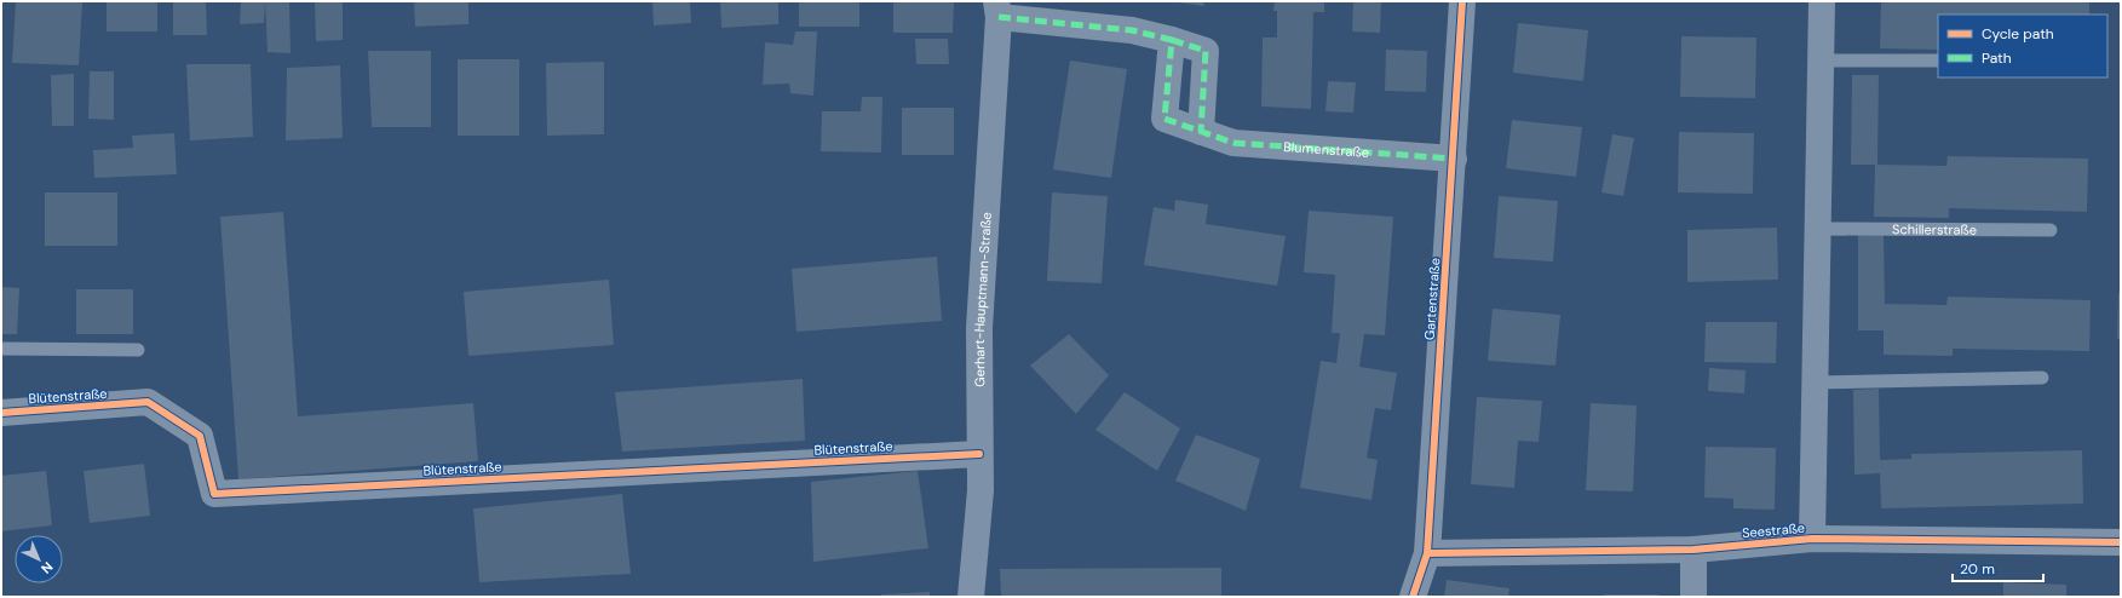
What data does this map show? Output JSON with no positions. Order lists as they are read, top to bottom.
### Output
{
  "streets": {
    "street": [
      "Blumenstraße",
      "Gerhart-Hauptmann-Straße",
      "Gartenstraße",
      "Blütenstraße",
      "Seestraße"
    ],
    "lane": ["Schillerstraße"]
  },
  "crossings": [
    ["Blumenstraße", "Gartenstraße"],
    ["Gerhart-Hauptmann-Straße", "Blütenstraße"],
    ["Gartenstraße", "Seestraße"]
  ],
  "legend": ["Cycle path", "Path"],
  "scale_bar": "20 m",
  "north": "bottom right"
}
